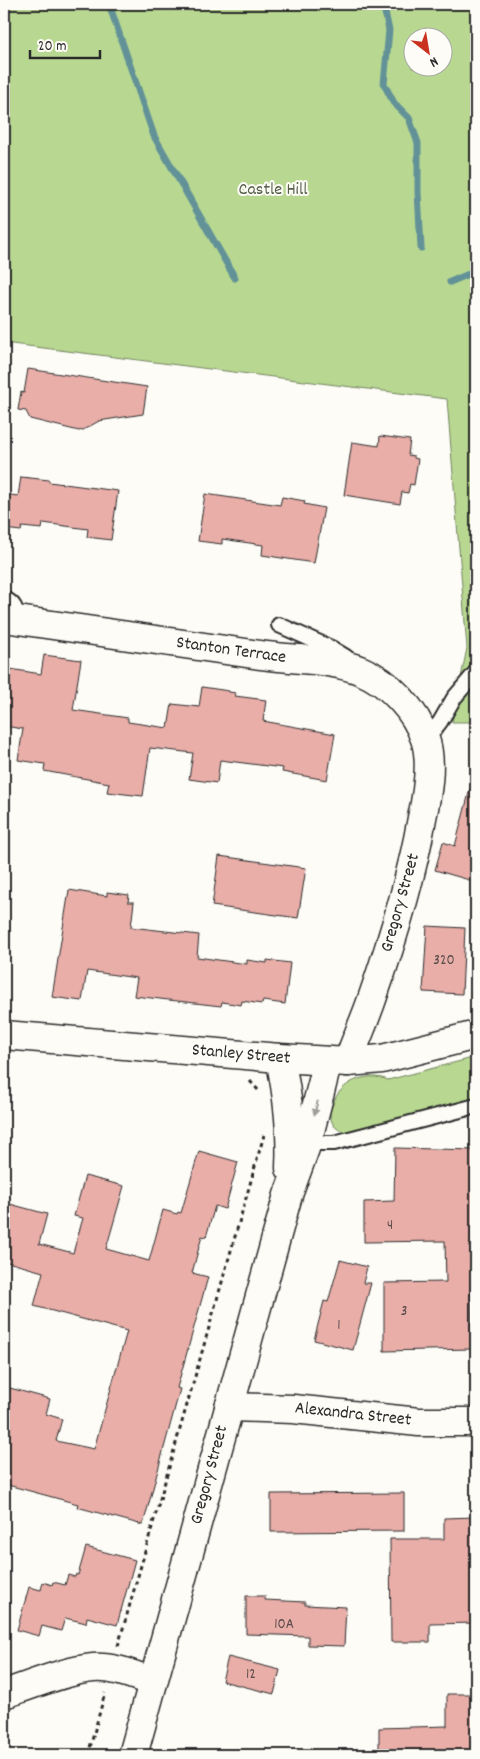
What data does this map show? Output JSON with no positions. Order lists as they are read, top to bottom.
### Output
{
  "streets": {
    "street": [
      "Stanton Terrace",
      "Gregory Street",
      "Stanley Street",
      "Alexandra Street"
    ]
  },
  "crossings": [
    ["Stanton Terrace", "Gregory Street"],
    ["Gregory Street", "Stanley Street"],
    ["Gregory Street", "Alexandra Street"]
  ],
  "parks": ["Castle Hill"],
  "house_numbers": [
    "320",
    "4",
    "3",
    "1",
    "10A",
    "12"
  ],
  "scale_bar": "20 m",
  "north": "bottom right"
}
